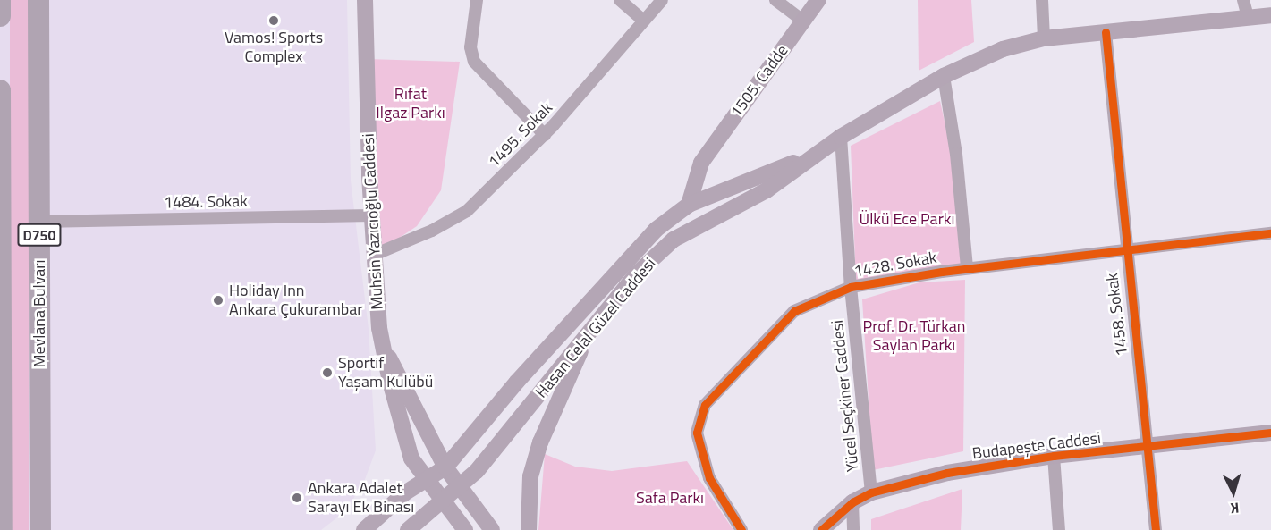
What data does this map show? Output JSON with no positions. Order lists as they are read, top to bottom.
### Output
{
  "streets": {
    "highway": ["D750", "Mevlana Bulvarı"],
    "main road": [
      "1505. Cadde",
      "Muhsin Yazıcıoğlu Caddesi",
      "Hasan Celal Güzel Caddesi",
      "Budapeşte Caddesi"
    ],
    "street": [
      "1495. Sokak",
      "1484. Sokak",
      "1428. Sokak",
      "1458. Sokak",
      "Yücel Seçkiner Caddesi"
    ]
  },
  "crossings": [
    ["1505. Cadde", "Hasan Celal Güzel Caddesi"],
    ["1495. Sokak", "Muhsin Yazıcıoğlu Caddesi"],
    ["1484. Sokak", "Muhsin Yazıcıoğlu Caddesi"],
    ["1484. Sokak", "Mevlana Bulvarı"],
    ["Muhsin Yazıcıoğlu Caddesi", "Hasan Celal Güzel Caddesi"],
    ["1428. Sokak", "1458. Sokak"],
    ["1428. Sokak", "Yücel Seçkiner Caddesi"],
    ["1458. Sokak", "Hasan Celal Güzel Caddesi"],
    ["1458. Sokak", "Budapeşte Caddesi"],
    ["Hasan Celal Güzel Caddesi", "Yücel Seçkiner Caddesi"],
    ["Yücel Seçkiner Caddesi", "Budapeşte Caddesi"]
  ],
  "parks": [
    "Rıfat Ilgaz Parkı",
    "Ülkü Ece Parkı",
    "Prof. Dr. Türkan Saylan Parkı",
    "Safa Parkı"
  ],
  "places": [
    "Vamos! Sports Complex",
    "Holiday Inn Ankara Çukurambar",
    "Sportif Yaşam Kulübü",
    "Ankara Adalet Sarayı Ek Binası"
  ],
  "north": "bottom"
}
